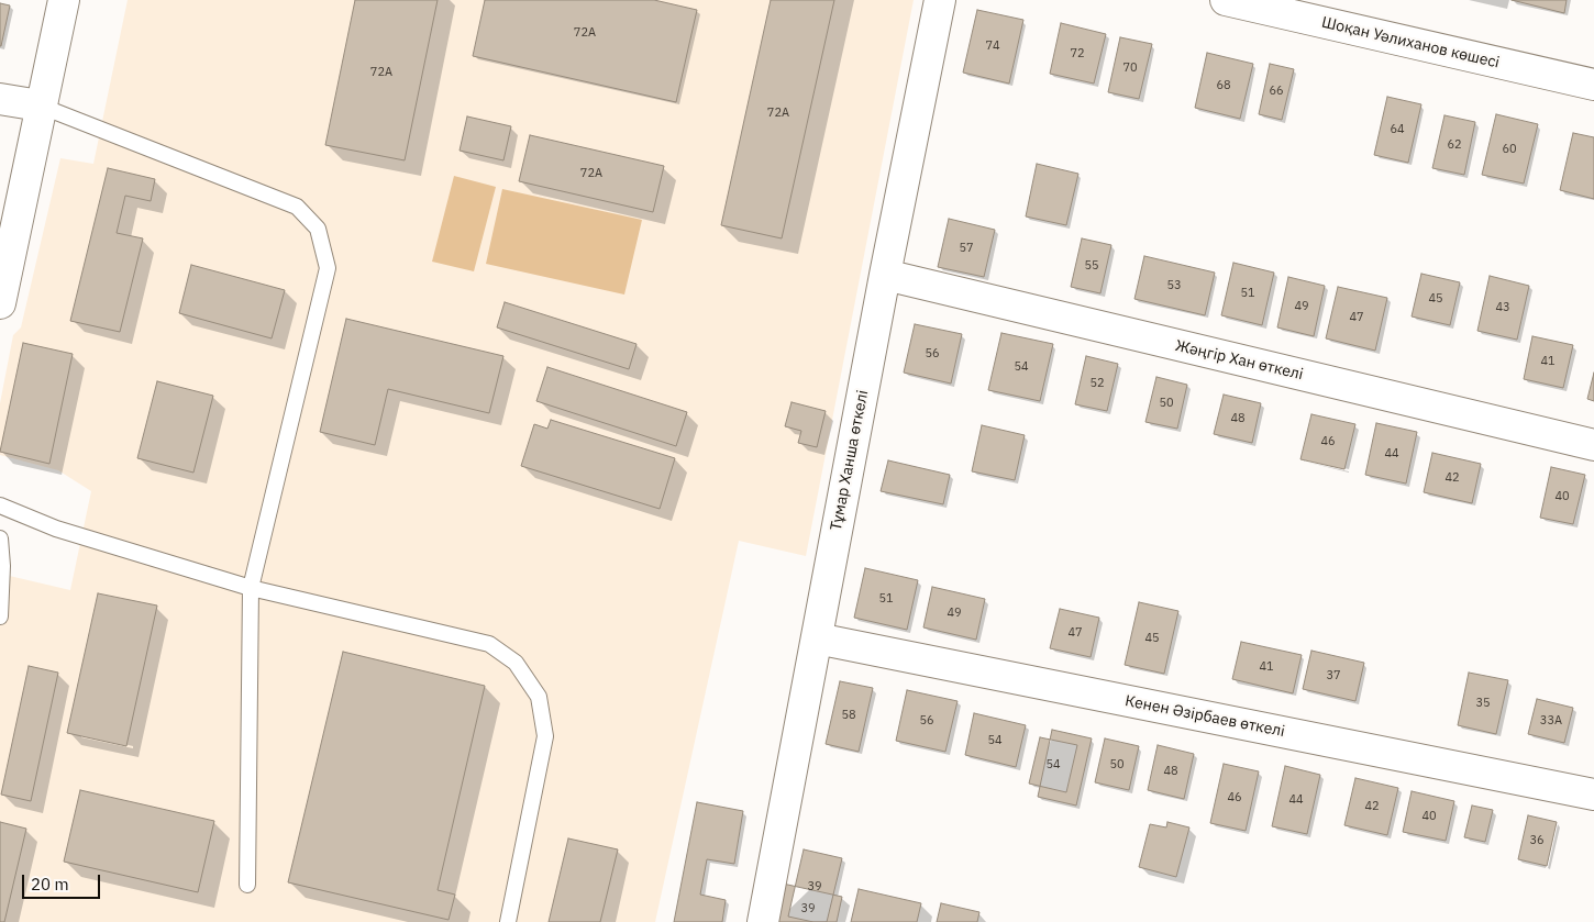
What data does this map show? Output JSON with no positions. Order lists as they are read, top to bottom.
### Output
{
  "streets": {
    "street": [
      "Шоқан Уәлиханов көшесі",
      "Жәңгір Хан өткелі",
      "Тұмар Ханша өткелі",
      "Кенен Әзірбаев өткелі"
    ]
  },
  "crossings": [
    ["Жәңгір Хан өткелі", "Тұмар Ханша өткелі"],
    ["Тұмар Ханша өткелі", "Кенен Әзірбаев өткелі"]
  ],
  "house_numbers": [
    "72А",
    "74",
    "72",
    "70",
    "72А",
    "68",
    "66",
    "72А",
    "64",
    "62",
    "60",
    "72А",
    "57",
    "55",
    "53",
    "51",
    "45",
    "49",
    "43",
    "47",
    "56",
    "41",
    "54",
    "52",
    "50",
    "48",
    "46",
    "44",
    "42",
    "40",
    "51",
    "49",
    "47",
    "45",
    "41",
    "37",
    "35",
    "58",
    "56",
    "33А",
    "54",
    "54",
    "50",
    "48",
    "46",
    "44",
    "42",
    "40",
    "36",
    "39",
    "39"
  ],
  "scale_bar": "20 m"
}
